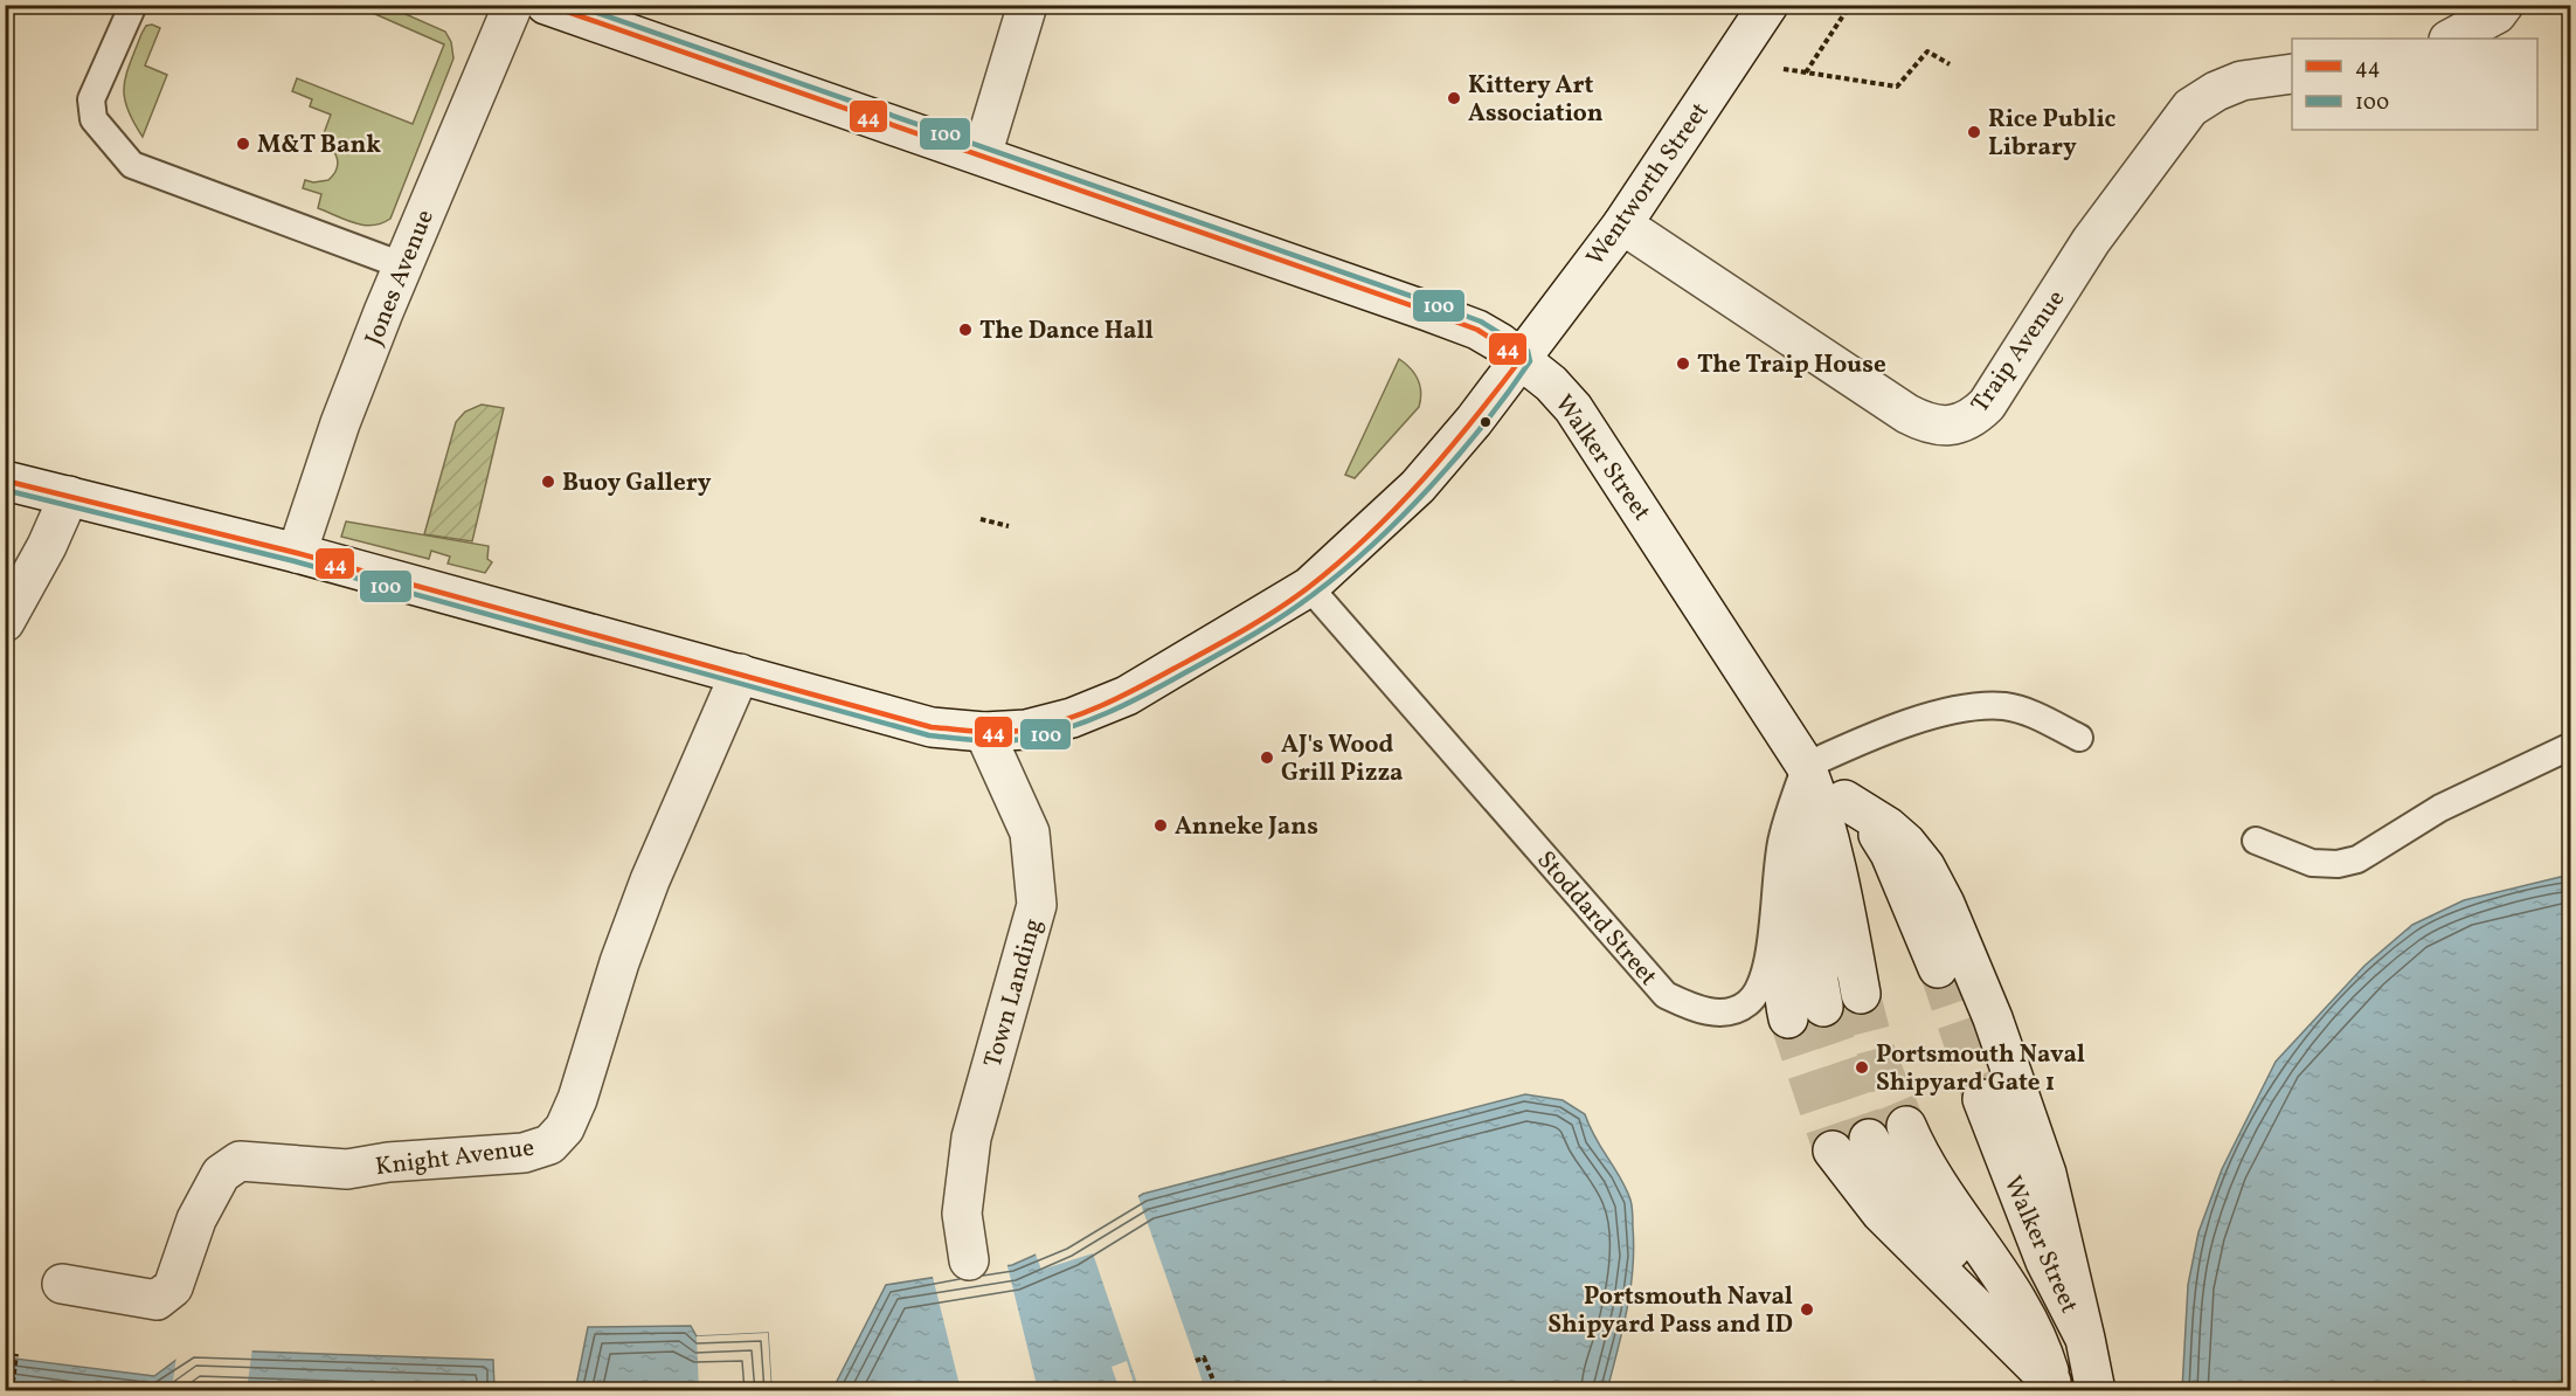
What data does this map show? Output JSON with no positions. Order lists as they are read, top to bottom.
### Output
{
  "streets": {
    "street": [
      "Wentworth Street",
      "Jones Avenue",
      "Traip Avenue",
      "Walker Street",
      "Town Landing",
      "Knight Avenue"
    ],
    "lane": ["Stoddard Street"]
  },
  "crossings": [
    ["Wentworth Street", "Jones Avenue"],
    ["Wentworth Street", "Traip Avenue"],
    ["Wentworth Street", "Walker Street"],
    ["Wentworth Street", "Stoddard Street"],
    ["Wentworth Street", "Town Landing"],
    ["Wentworth Street", "Knight Avenue"],
    ["Walker Street", "Stoddard Street"]
  ],
  "places": [
    "Kittery Art Association",
    "Rice Public Library",
    "M&T Bank",
    "The Dance Hall",
    "The Traip House",
    "Buoy Gallery",
    "AJ's Wood Grill Pizza",
    "Anneke Jans",
    "Portsmouth Naval Shipyard Gate 1",
    "Portsmouth Naval Shipyard Pass and ID"
  ],
  "lines": ["transit line 44", "transit line 100"],
  "legend": ["44", "100"]
}
